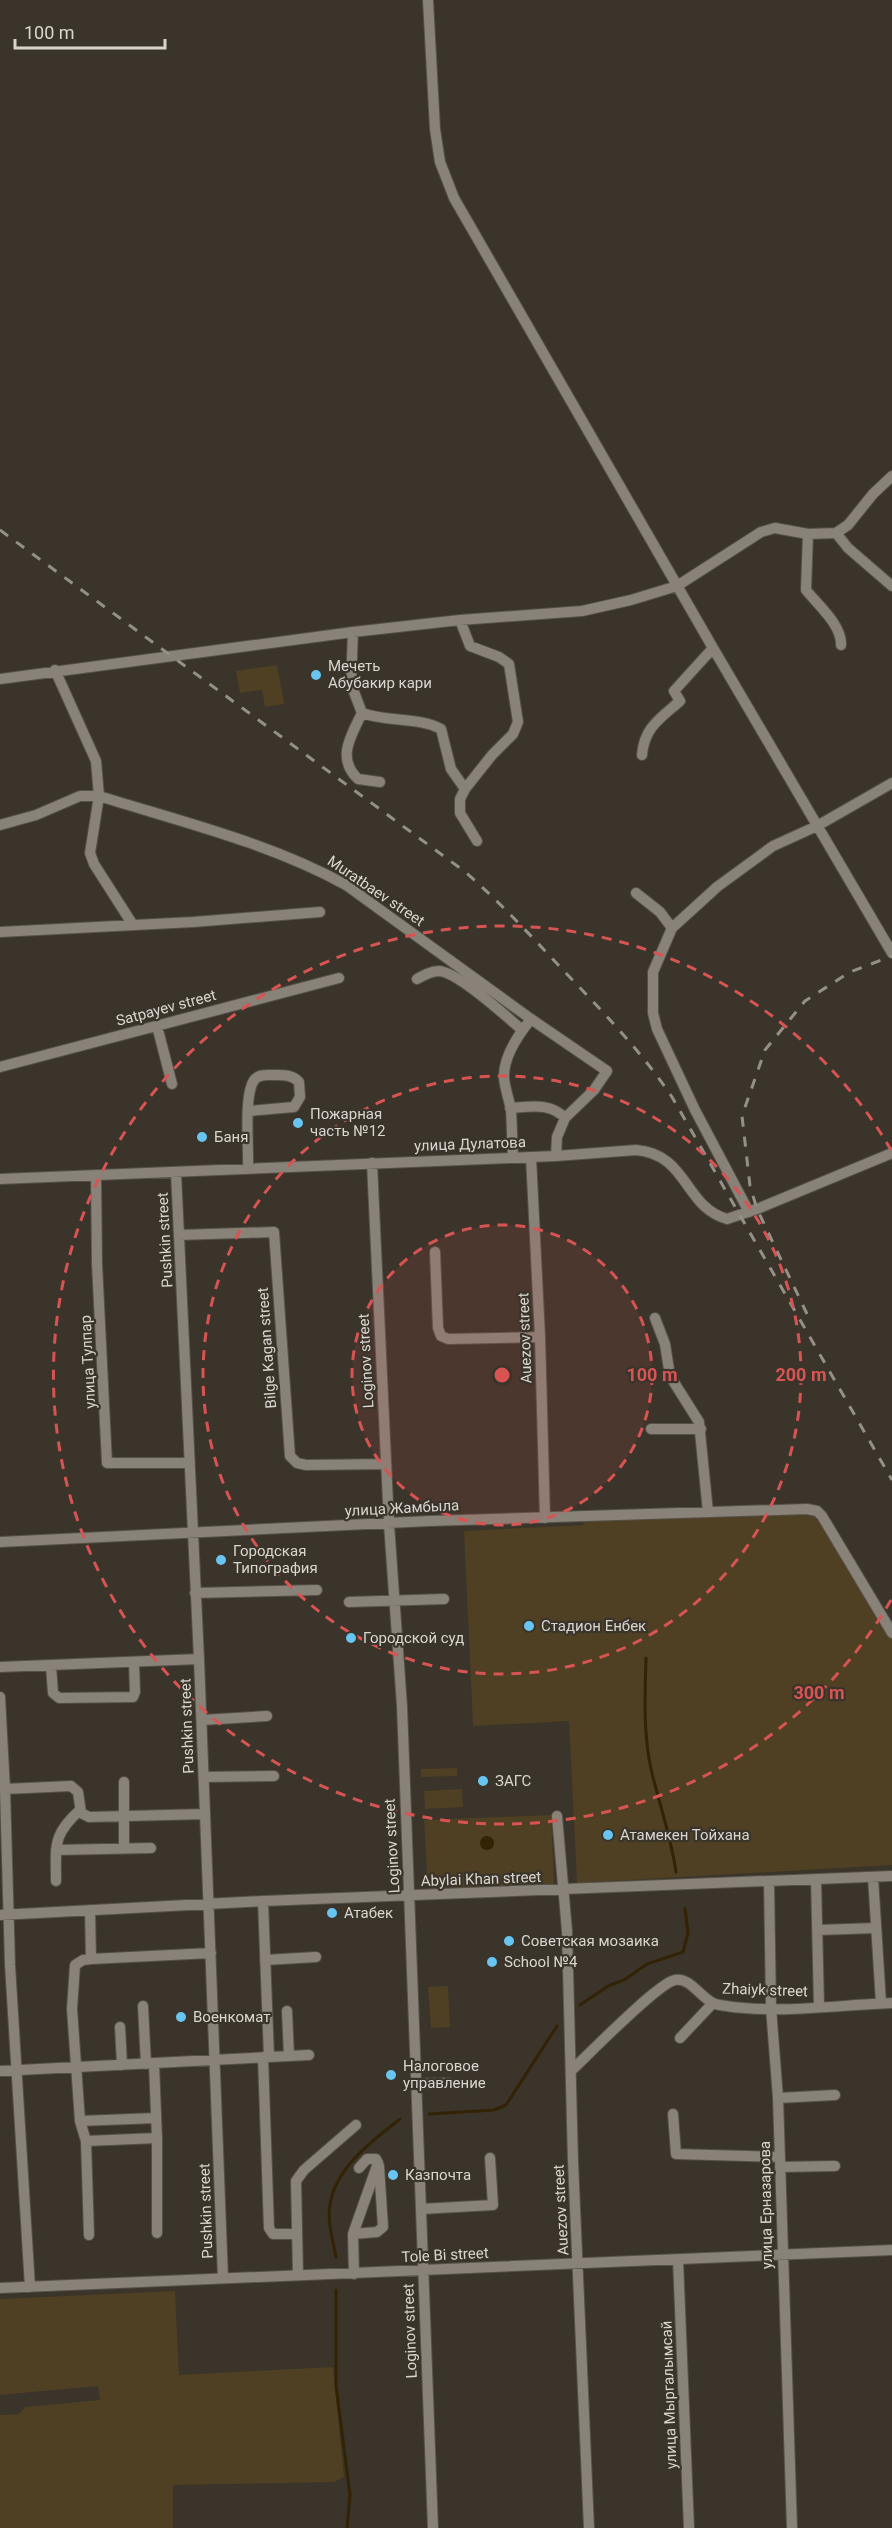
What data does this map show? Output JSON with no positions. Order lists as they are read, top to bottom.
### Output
{
  "streets": {
    "street": [
      "Muratbaev street",
      "Satpayev street",
      "улица Дулатова",
      "Pushkin street",
      "Auezov street",
      "Bilge Kagan street",
      "Loginov street",
      "улица Тулпар",
      "улица Жамбыла",
      "Abylai Khan street",
      "Zhaiyk street",
      "улица Ерназарова",
      "Tole Bi street",
      "улица Мыргалымсай"
    ]
  },
  "crossings": [
    ["улица Дулатова", "Pushkin street"],
    ["улица Дулатова", "Auezov street"],
    ["улица Дулатова", "Loginov street"],
    ["улица Дулатова", "улица Тулпар"],
    ["Pushkin street", "Bilge Kagan street"],
    ["Pushkin street", "улица Тулпар"],
    ["Pushkin street", "улица Жамбыла"],
    ["Pushkin street", "Abylai Khan street"],
    ["Pushkin street", "Tole Bi street"],
    ["Auezov street", "улица Жамбыла"],
    ["Auezov street", "Abylai Khan street"],
    ["Auezov street", "Zhaiyk street"],
    ["Auezov street", "Tole Bi street"],
    ["Bilge Kagan street", "Loginov street"],
    ["Loginov street", "улица Жамбыла"],
    ["Loginov street", "Abylai Khan street"],
    ["Loginov street", "Tole Bi street"],
    ["Abylai Khan street", "улица Ерназарова"],
    ["Zhaiyk street", "улица Ерназарова"],
    ["улица Ерназарова", "Tole Bi street"],
    ["Tole Bi street", "улица Мыргалымсай"]
  ],
  "places": [
    "Мечеть Абубакир кари",
    "Пожарная часть №12",
    "Баня",
    "Городская Типография",
    "Стадион Енбек",
    "Городской суд",
    "ЗАГС",
    "Атамекен Тойхана",
    "Атабек",
    "Советская мозаика",
    "School №4",
    "Военкомат",
    "Налоговое управление",
    "Казпочта"
  ],
  "scale_bar": "100 m",
  "rings": ["100 m", "200 m", "300 m"]
}
